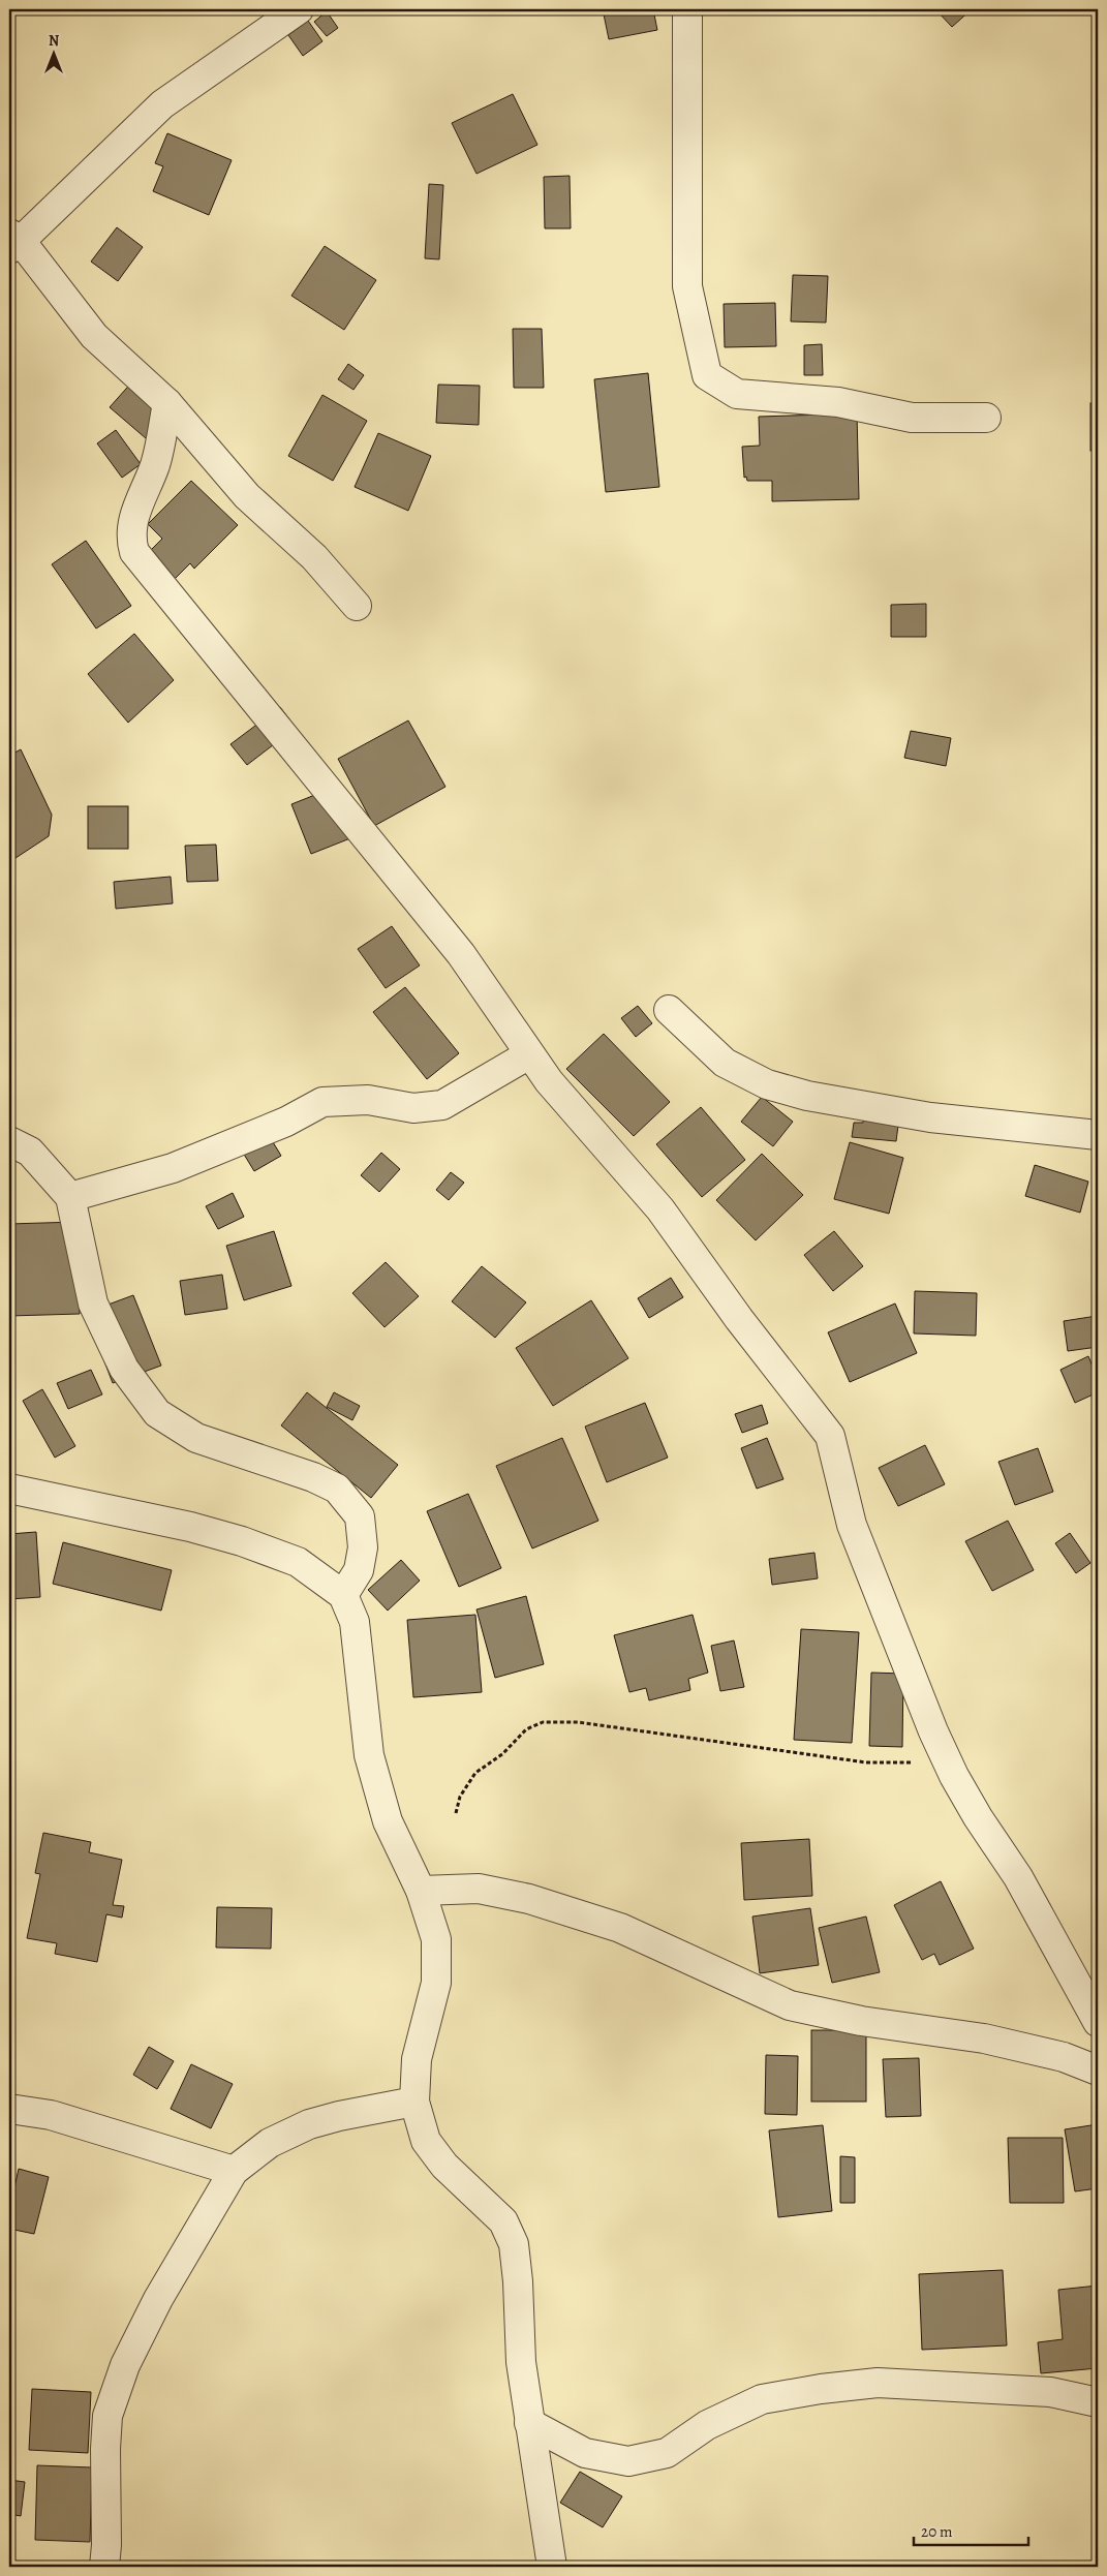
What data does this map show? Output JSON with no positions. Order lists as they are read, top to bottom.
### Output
{
  "scale_bar": "20 m",
  "north": "top"
}
